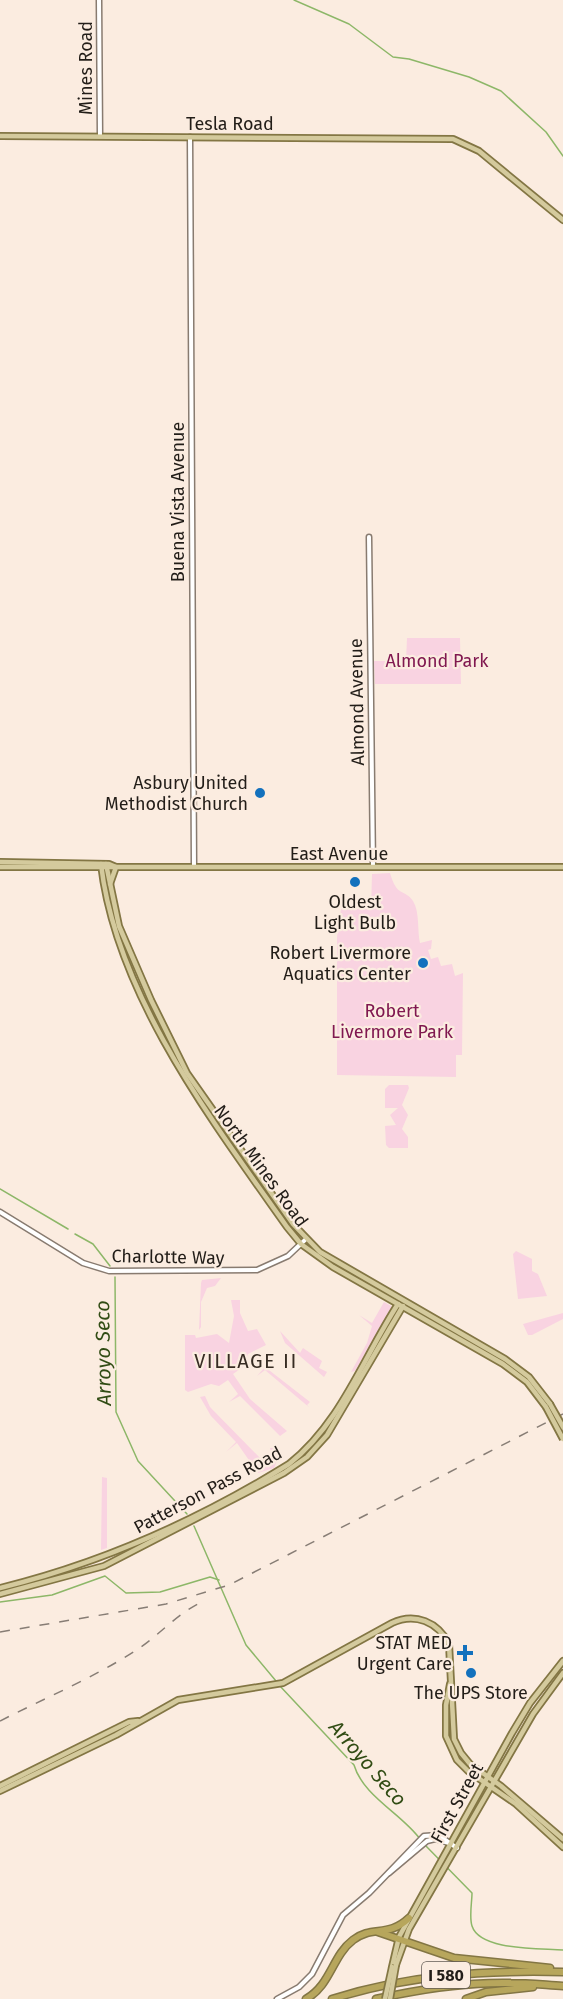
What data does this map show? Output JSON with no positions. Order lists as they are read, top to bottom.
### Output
{
  "streets": {
    "highway": ["I 580"],
    "main road": [
      "Tesla Road",
      "East Avenue",
      "North Mines Road",
      "Patterson Pass Road",
      "First Street"
    ],
    "street": [
      "Mines Road",
      "Buena Vista Avenue",
      "Almond Avenue",
      "Charlotte Way"
    ]
  },
  "crossings": [
    ["Mines Road", "Tesla Road"],
    ["Tesla Road", "Buena Vista Avenue"],
    ["Buena Vista Avenue", "East Avenue"],
    ["Almond Avenue", "East Avenue"],
    ["East Avenue", "North Mines Road"],
    ["North Mines Road", "Charlotte Way"],
    ["North Mines Road", "Patterson Pass Road"]
  ],
  "districts": ["VILLAGE II"],
  "water": ["Arroyo Seco"],
  "parks": ["Almond Park", "Robert Livermore Park"],
  "places": {
    "other": [
      "Asbury United Methodist Church",
      "Oldest Light Bulb",
      "Robert Livermore Aquatics Center",
      "The UPS Store"
    ],
    "health": ["STAT MED Urgent Care"]
  }
}
